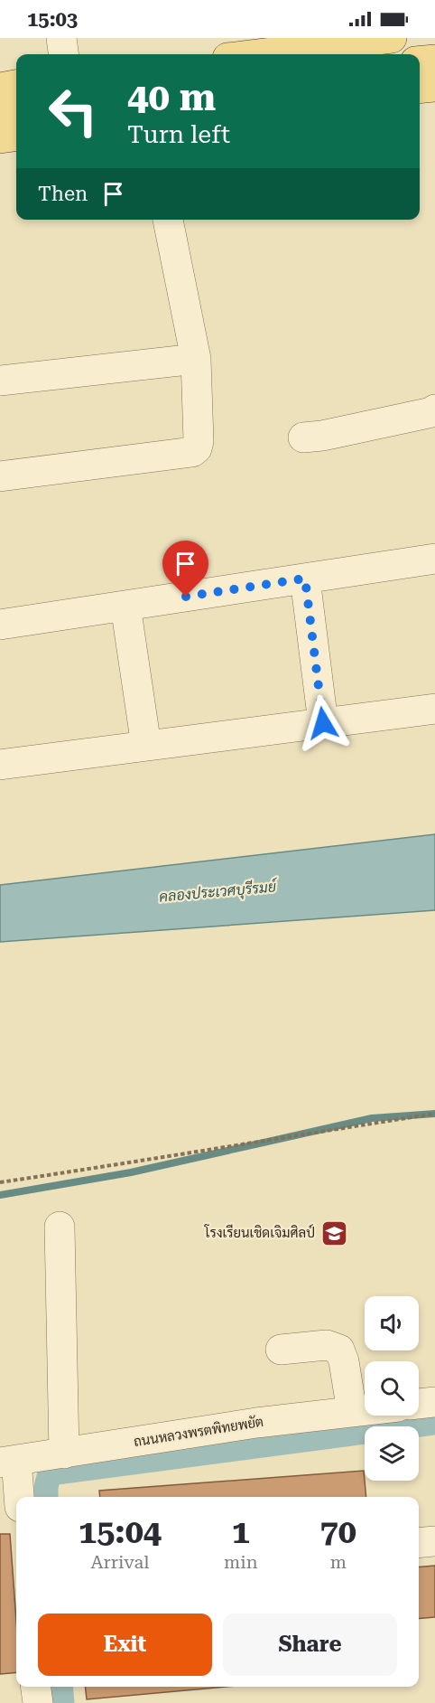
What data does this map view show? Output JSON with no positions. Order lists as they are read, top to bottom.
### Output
{
  "streets": {
    "street": ["ถนนหลวงพรตพิทยพยัต"]
  },
  "water": ["คลองประเวศบุรีรมย์"],
  "places": {
    "school or university": ["โรงเรียนเชิดเจิมศิลป์"]
  },
  "page": {
    "status": "15:03",
    "turn": ["40 m", "Turn left"],
    "then": "Then",
    "eta": [
      "15:04",
      "Arrival",
      "1",
      "min",
      "70",
      "m"
    ],
    "buttons": ["Exit", "Share"]
  }
}
